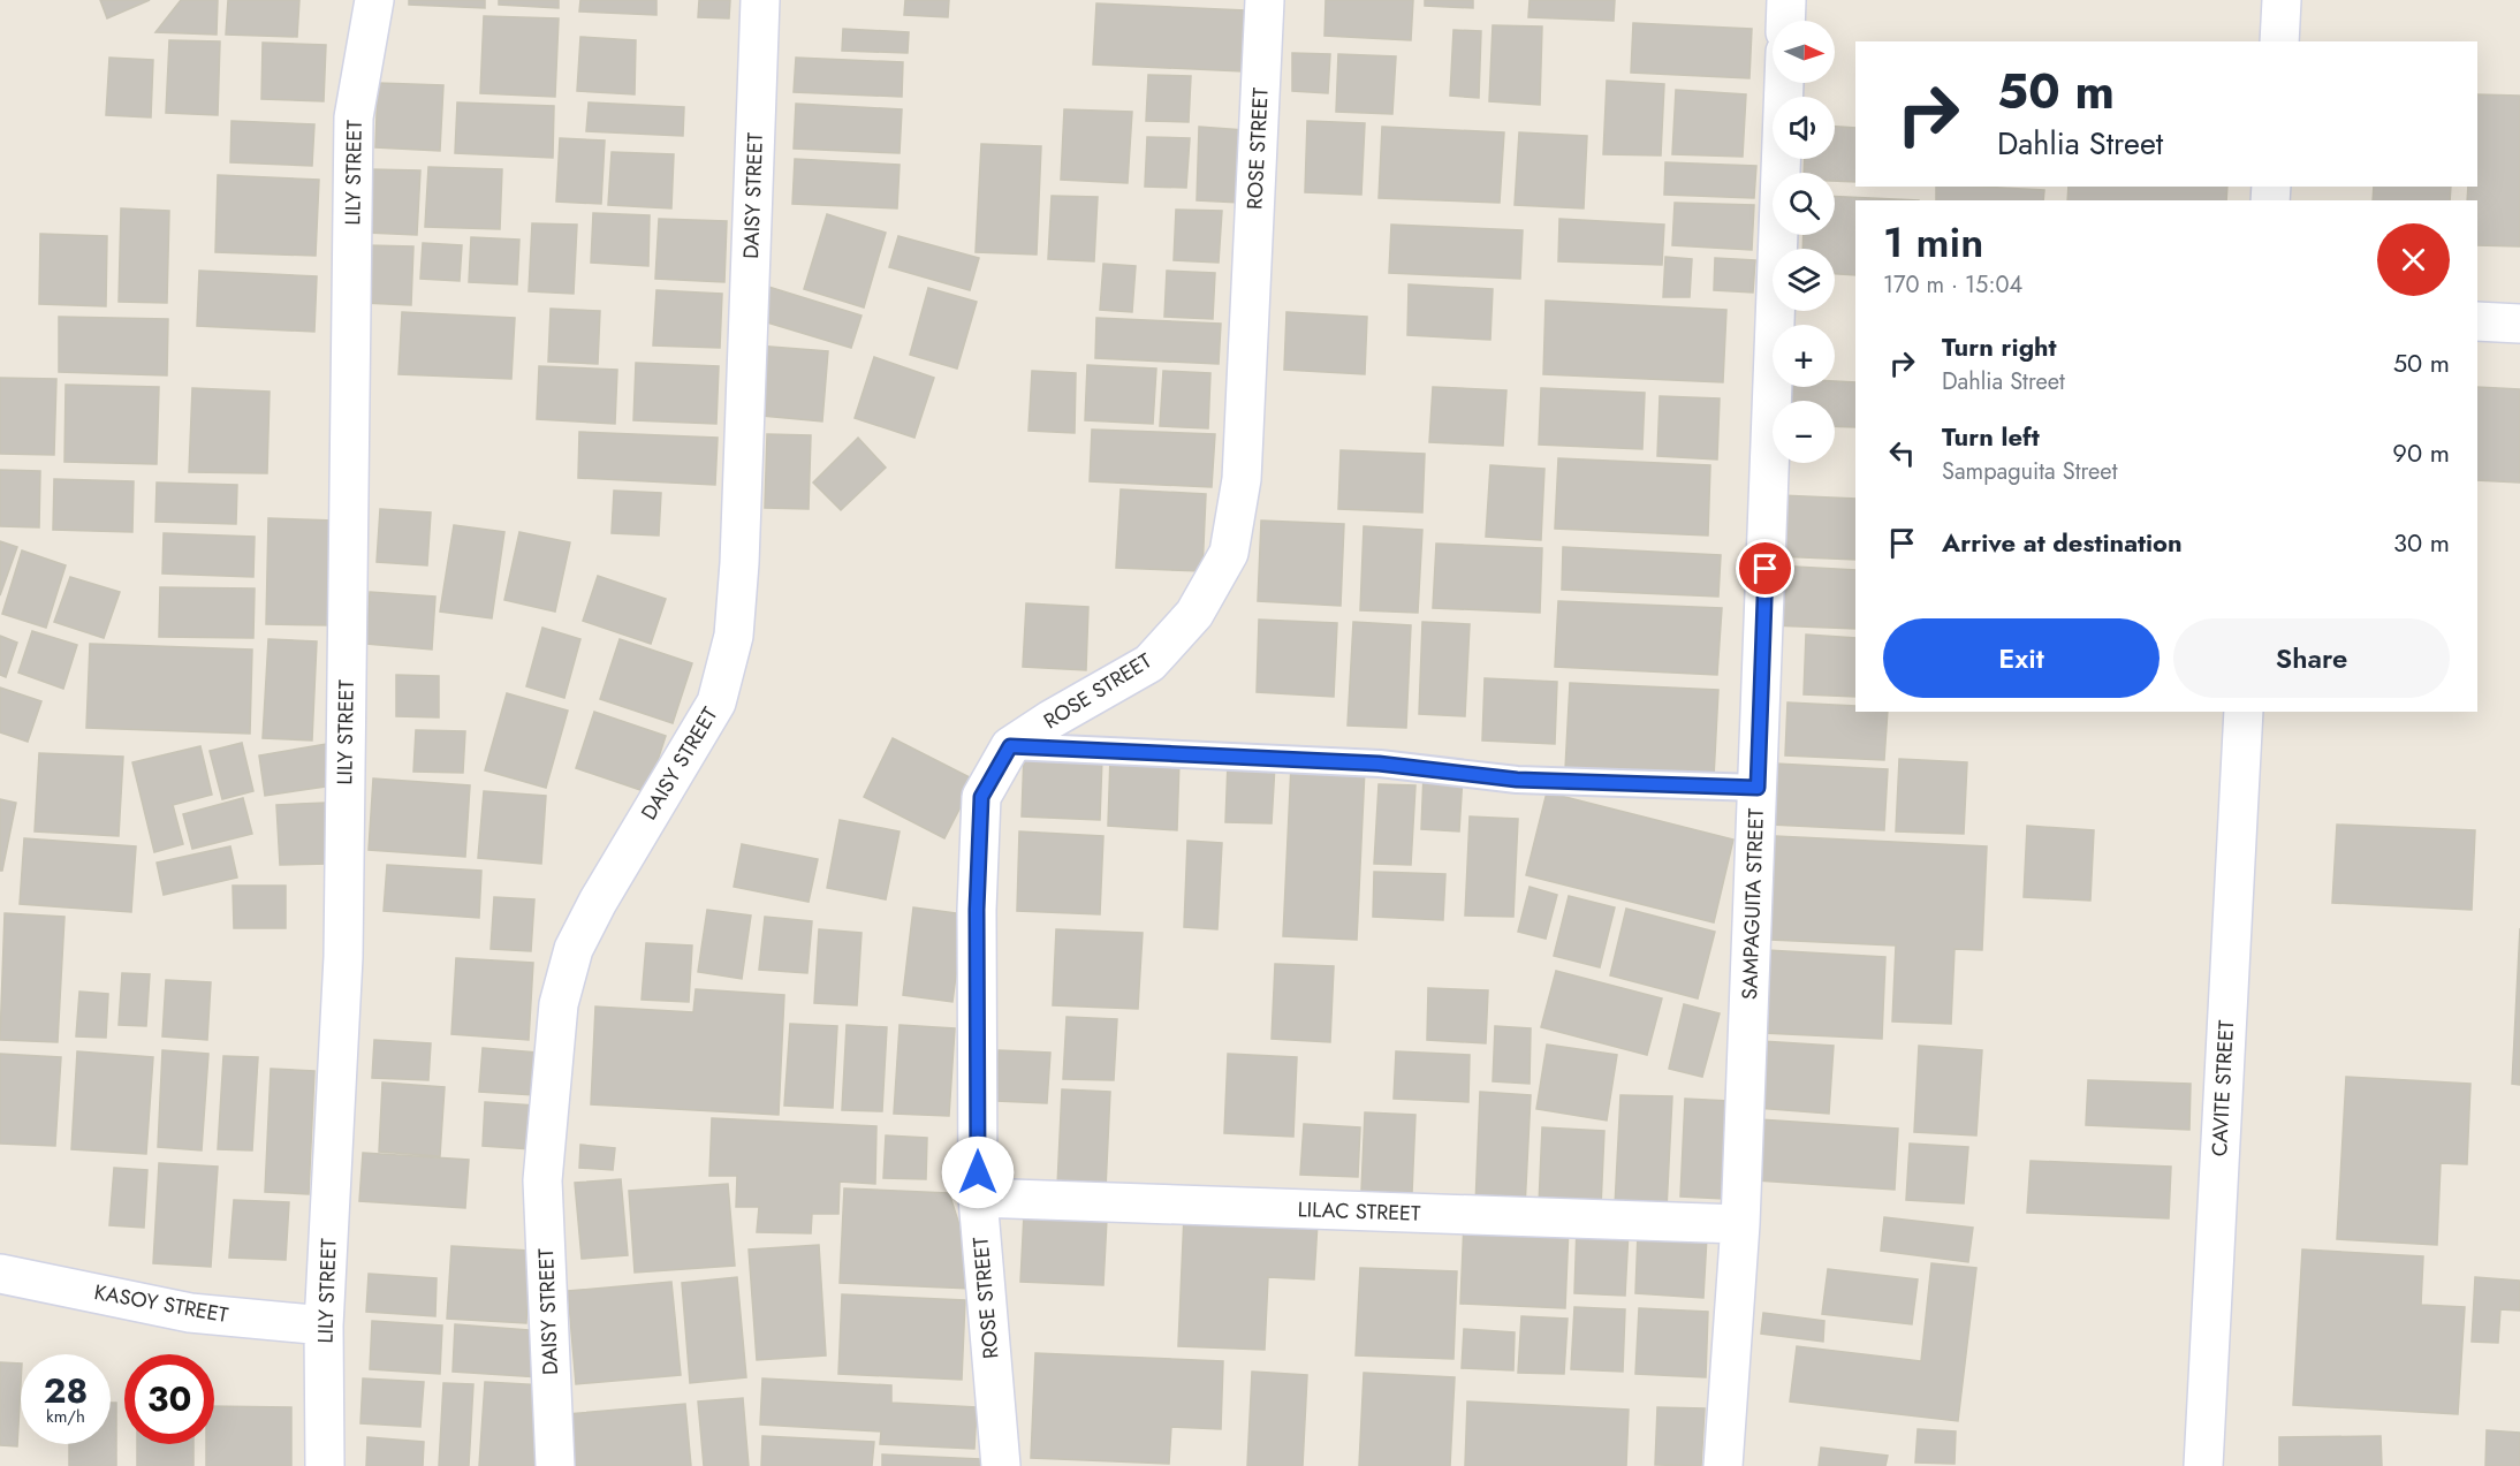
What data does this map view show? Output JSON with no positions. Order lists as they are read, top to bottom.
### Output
{
  "streets": {
    "street": [
      "ROSE STREET",
      "LILY STREET",
      "DAISY STREET",
      "SAMPAGUITA STREET",
      "CAVITE STREET",
      "LILAC STREET",
      "KASOY STREET"
    ]
  },
  "crossings": [
    ["ROSE STREET", "LILAC STREET"],
    ["LILY STREET", "KASOY STREET"],
    ["SAMPAGUITA STREET", "LILAC STREET"]
  ],
  "north": "right",
  "page": {
    "map_buttons": ["+", "−"],
    "turn": ["50 m", "Dahlia Street"],
    "heading": ["1 min", "170 m · 15:04"],
    "list": [
      {
        "name": "Turn right",
        "note": "Dahlia Street",
        "value": "50 m"
      },
      {
        "name": "Turn left",
        "note": "Sampaguita Street",
        "value": "90 m"
      },
      {
        "name": "Arrive at destination",
        "value": "30 m"
      }
    ],
    "buttons": ["Exit", "Share"],
    "speed": "28 km/h",
    "limit": "30"
  }
}
